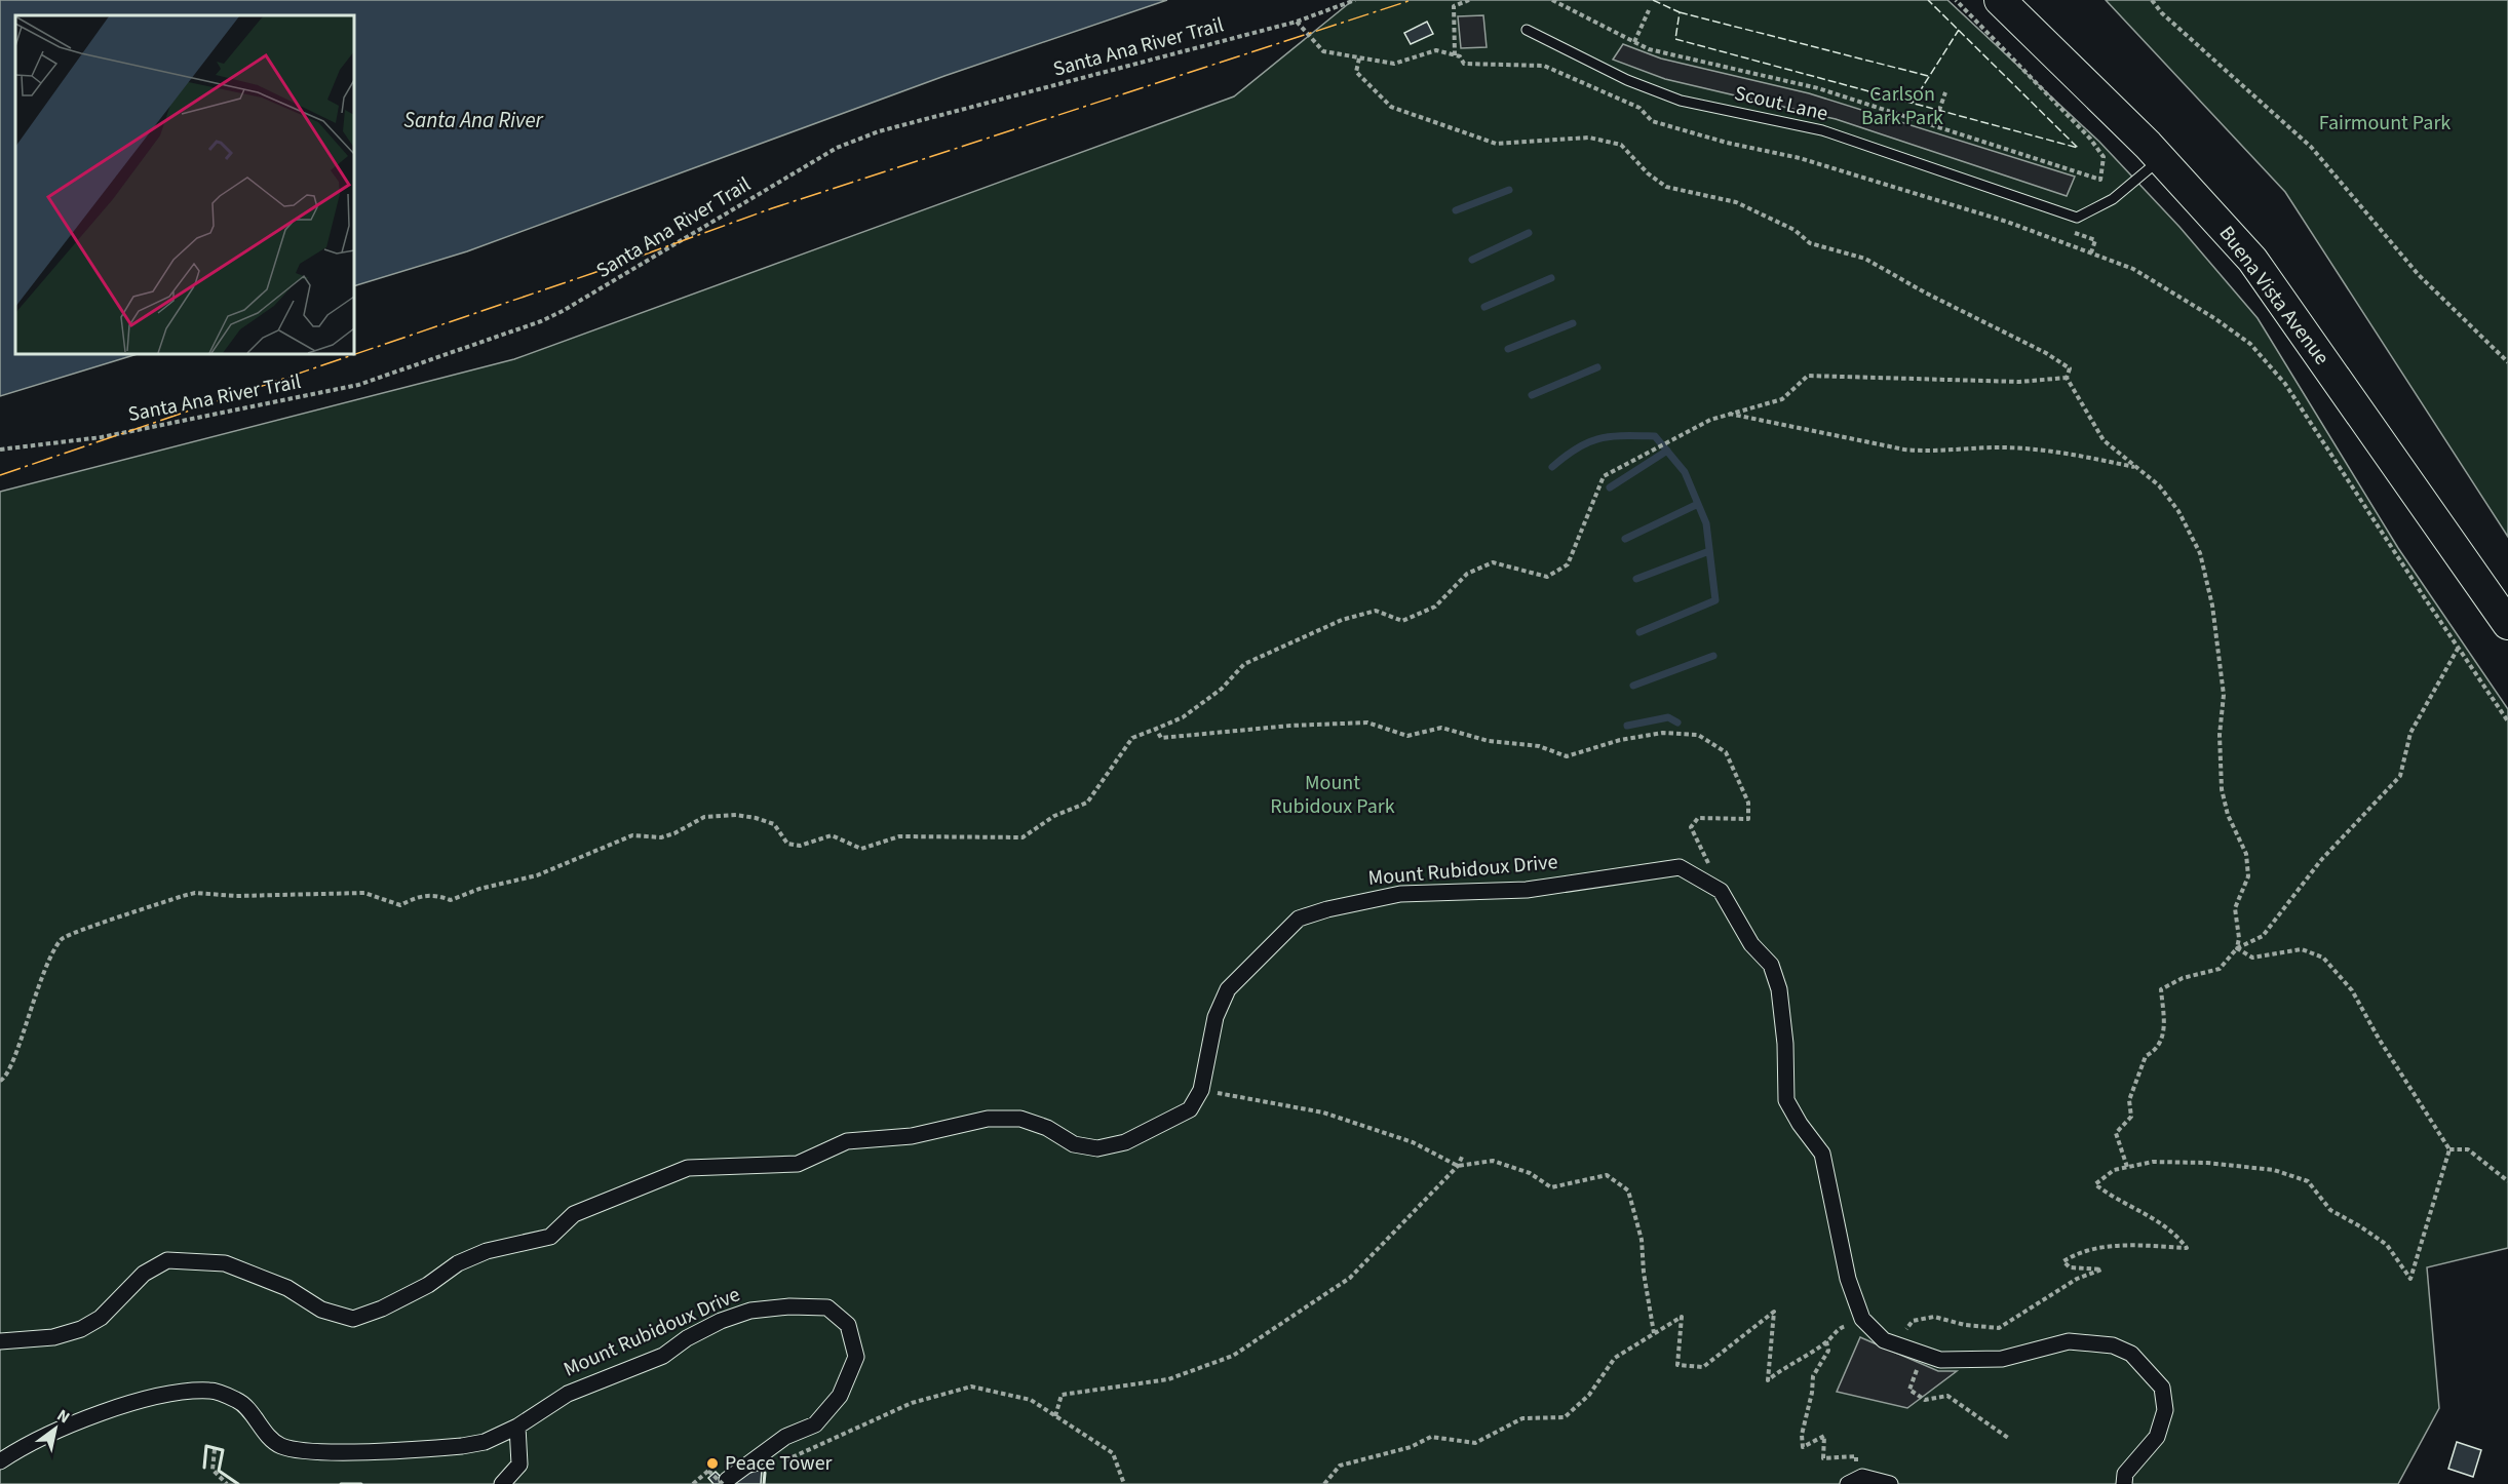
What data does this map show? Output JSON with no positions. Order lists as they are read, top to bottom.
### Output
{
  "streets": {
    "main road": ["Buena Vista Avenue"],
    "street": ["Mount Rubidoux Drive"],
    "lane": ["Scout Lane"],
    "path": ["Santa Ana River Trail"]
  },
  "water": ["Santa Ana River"],
  "parks": ["Carlson Bark Park", "Fairmount Park", "Mount Rubidoux Park"],
  "places": ["Peace Tower"],
  "north": "top right"
}
